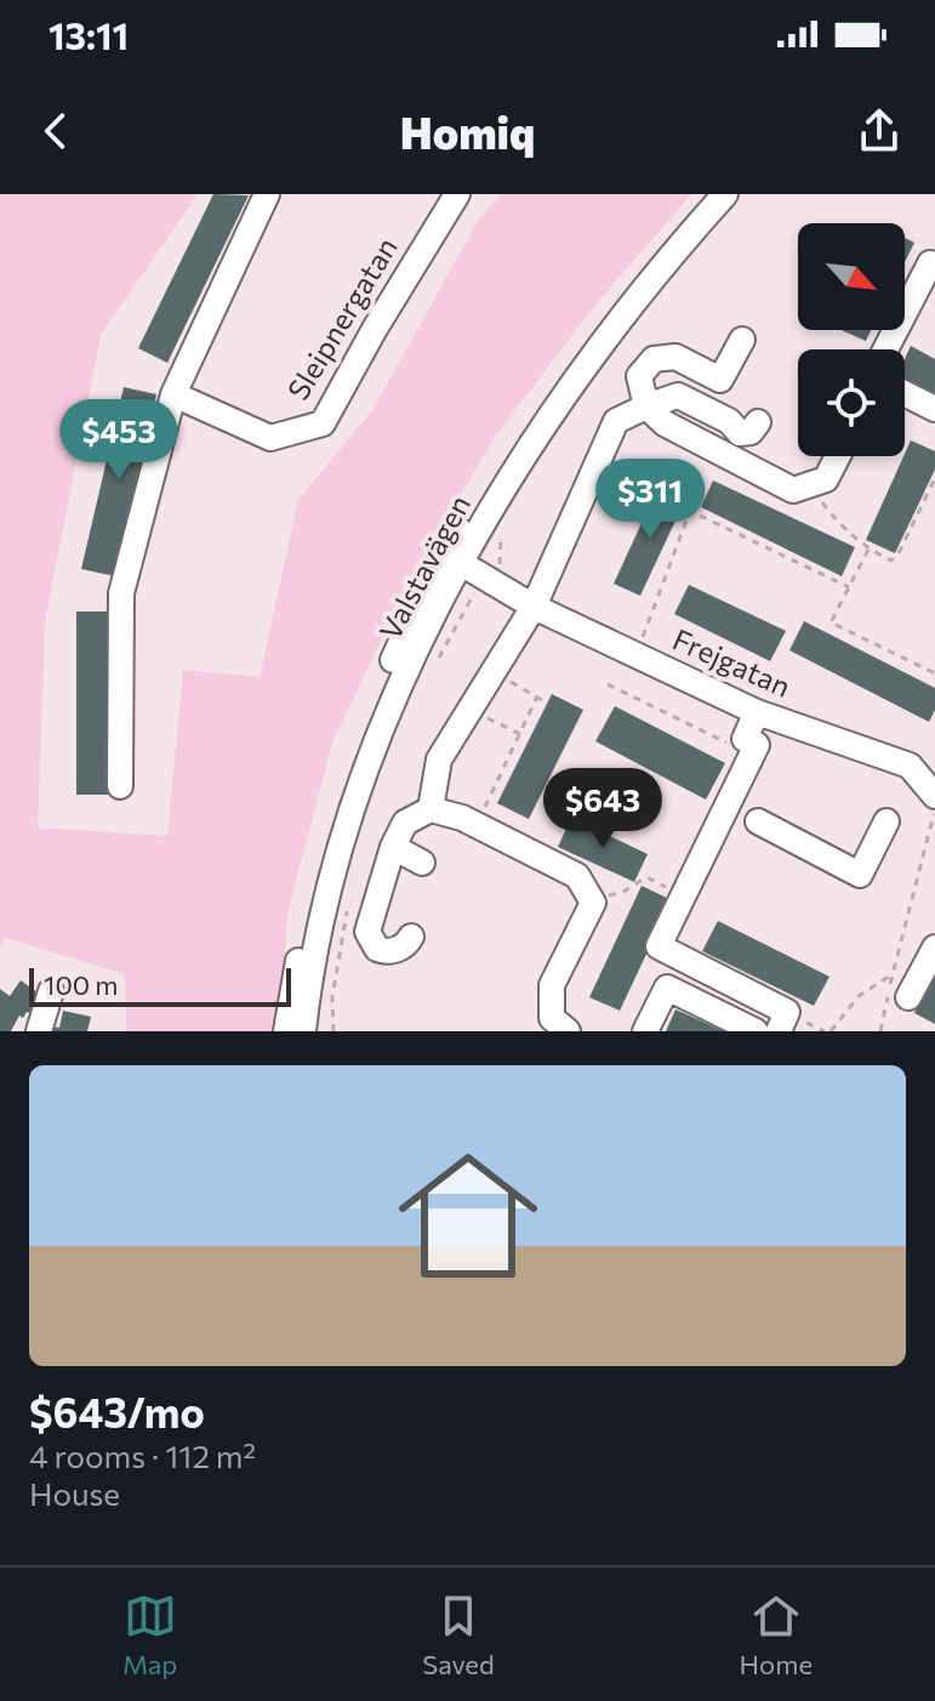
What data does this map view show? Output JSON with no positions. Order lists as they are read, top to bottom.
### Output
{
  "streets": {
    "street": ["Sleipnergatan", "Valstavägen", "Frejgatan"]
  },
  "crossings": [
    ["Valstavägen", "Frejgatan"]
  ],
  "scale_bar": "100 m",
  "north": "bottom right",
  "page": {
    "status": "13:11",
    "header": "Homiq",
    "price": ["$453", "$311", "$643"],
    "scale": "100 m",
    "list": [
      {
        "name": "$643/mo",
        "note": "4 rooms · 112 m² · House"
      }
    ],
    "tabs": ["Map", "Saved", "Home"]
  }
}
